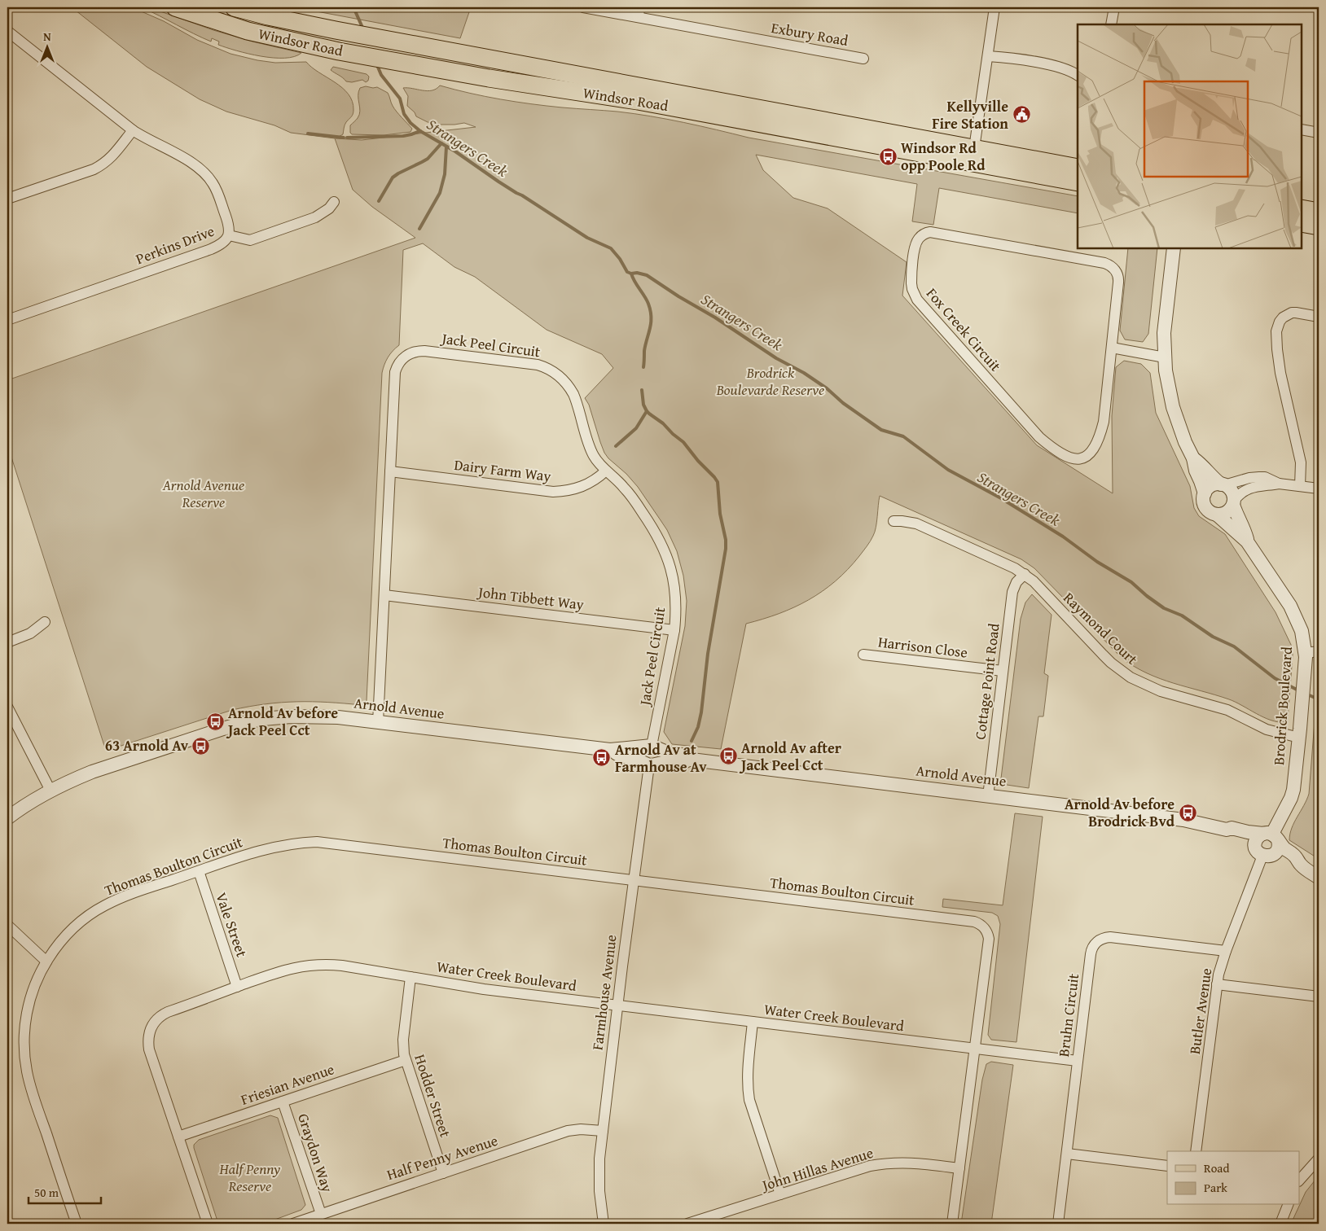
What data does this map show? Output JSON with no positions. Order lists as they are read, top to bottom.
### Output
{
  "streets": {
    "main road": ["Windsor Road"],
    "street": [
      "Exbury Road",
      "Perkins Drive",
      "Fox Creek Circuit",
      "Jack Peel Circuit",
      "Dairy Farm Way",
      "John Tibbett Way",
      "Raymond Court",
      "Harrison Close",
      "Cottage Point Road",
      "Brodrick Boulevard",
      "Arnold Avenue",
      "Thomas Boulton Circuit",
      "Vale Street",
      "Water Creek Boulevard",
      "Farmhouse Avenue",
      "Butler Avenue",
      "Bruhn Circuit",
      "Friesian Avenue",
      "Hodder Street",
      "Graydon Way",
      "Half Penny Avenue",
      "John Hillas Avenue"
    ]
  },
  "crossings": [
    ["Jack Peel Circuit", "Dairy Farm Way"],
    ["Jack Peel Circuit", "John Tibbett Way"],
    ["Jack Peel Circuit", "Arnold Avenue"],
    ["Raymond Court", "Cottage Point Road"],
    ["Raymond Court", "Brodrick Boulevard"],
    ["Harrison Close", "Cottage Point Road"],
    ["Cottage Point Road", "Arnold Avenue"],
    ["Brodrick Boulevard", "Arnold Avenue"],
    ["Arnold Avenue", "Farmhouse Avenue"],
    ["Arnold Avenue", "Butler Avenue"],
    ["Thomas Boulton Circuit", "Vale Street"],
    ["Thomas Boulton Circuit", "Water Creek Boulevard"],
    ["Thomas Boulton Circuit", "Farmhouse Avenue"],
    ["Thomas Boulton Circuit", "John Hillas Avenue"],
    ["Vale Street", "Water Creek Boulevard"],
    ["Water Creek Boulevard", "Farmhouse Avenue"],
    ["Water Creek Boulevard", "Bruhn Circuit"],
    ["Water Creek Boulevard", "Friesian Avenue"],
    ["Water Creek Boulevard", "Hodder Street"],
    ["Farmhouse Avenue", "Half Penny Avenue"],
    ["Butler Avenue", "Bruhn Circuit"],
    ["Friesian Avenue", "Hodder Street"],
    ["Friesian Avenue", "Graydon Way"],
    ["Hodder Street", "Half Penny Avenue"],
    ["Graydon Way", "Half Penny Avenue"]
  ],
  "water": ["Strangers Creek"],
  "parks": ["Brodrick Boulevarde Reserve", "Arnold Avenue Reserve", "Half Penny Reserve"],
  "places": {
    "public building": ["Kellyville Fire Station"],
    "bus stop": [
      "Windsor Rd opp Poole Rd",
      "Arnold Av before Jack Peel Cct",
      "63 Arnold Av",
      "Arnold Av after Jack Peel Cct",
      "Arnold Av at Farmhouse Av",
      "Arnold Av before Brodrick Bvd"
    ]
  },
  "legend": ["Road", "Park"],
  "scale_bar": "50 m",
  "north": "top"
}
